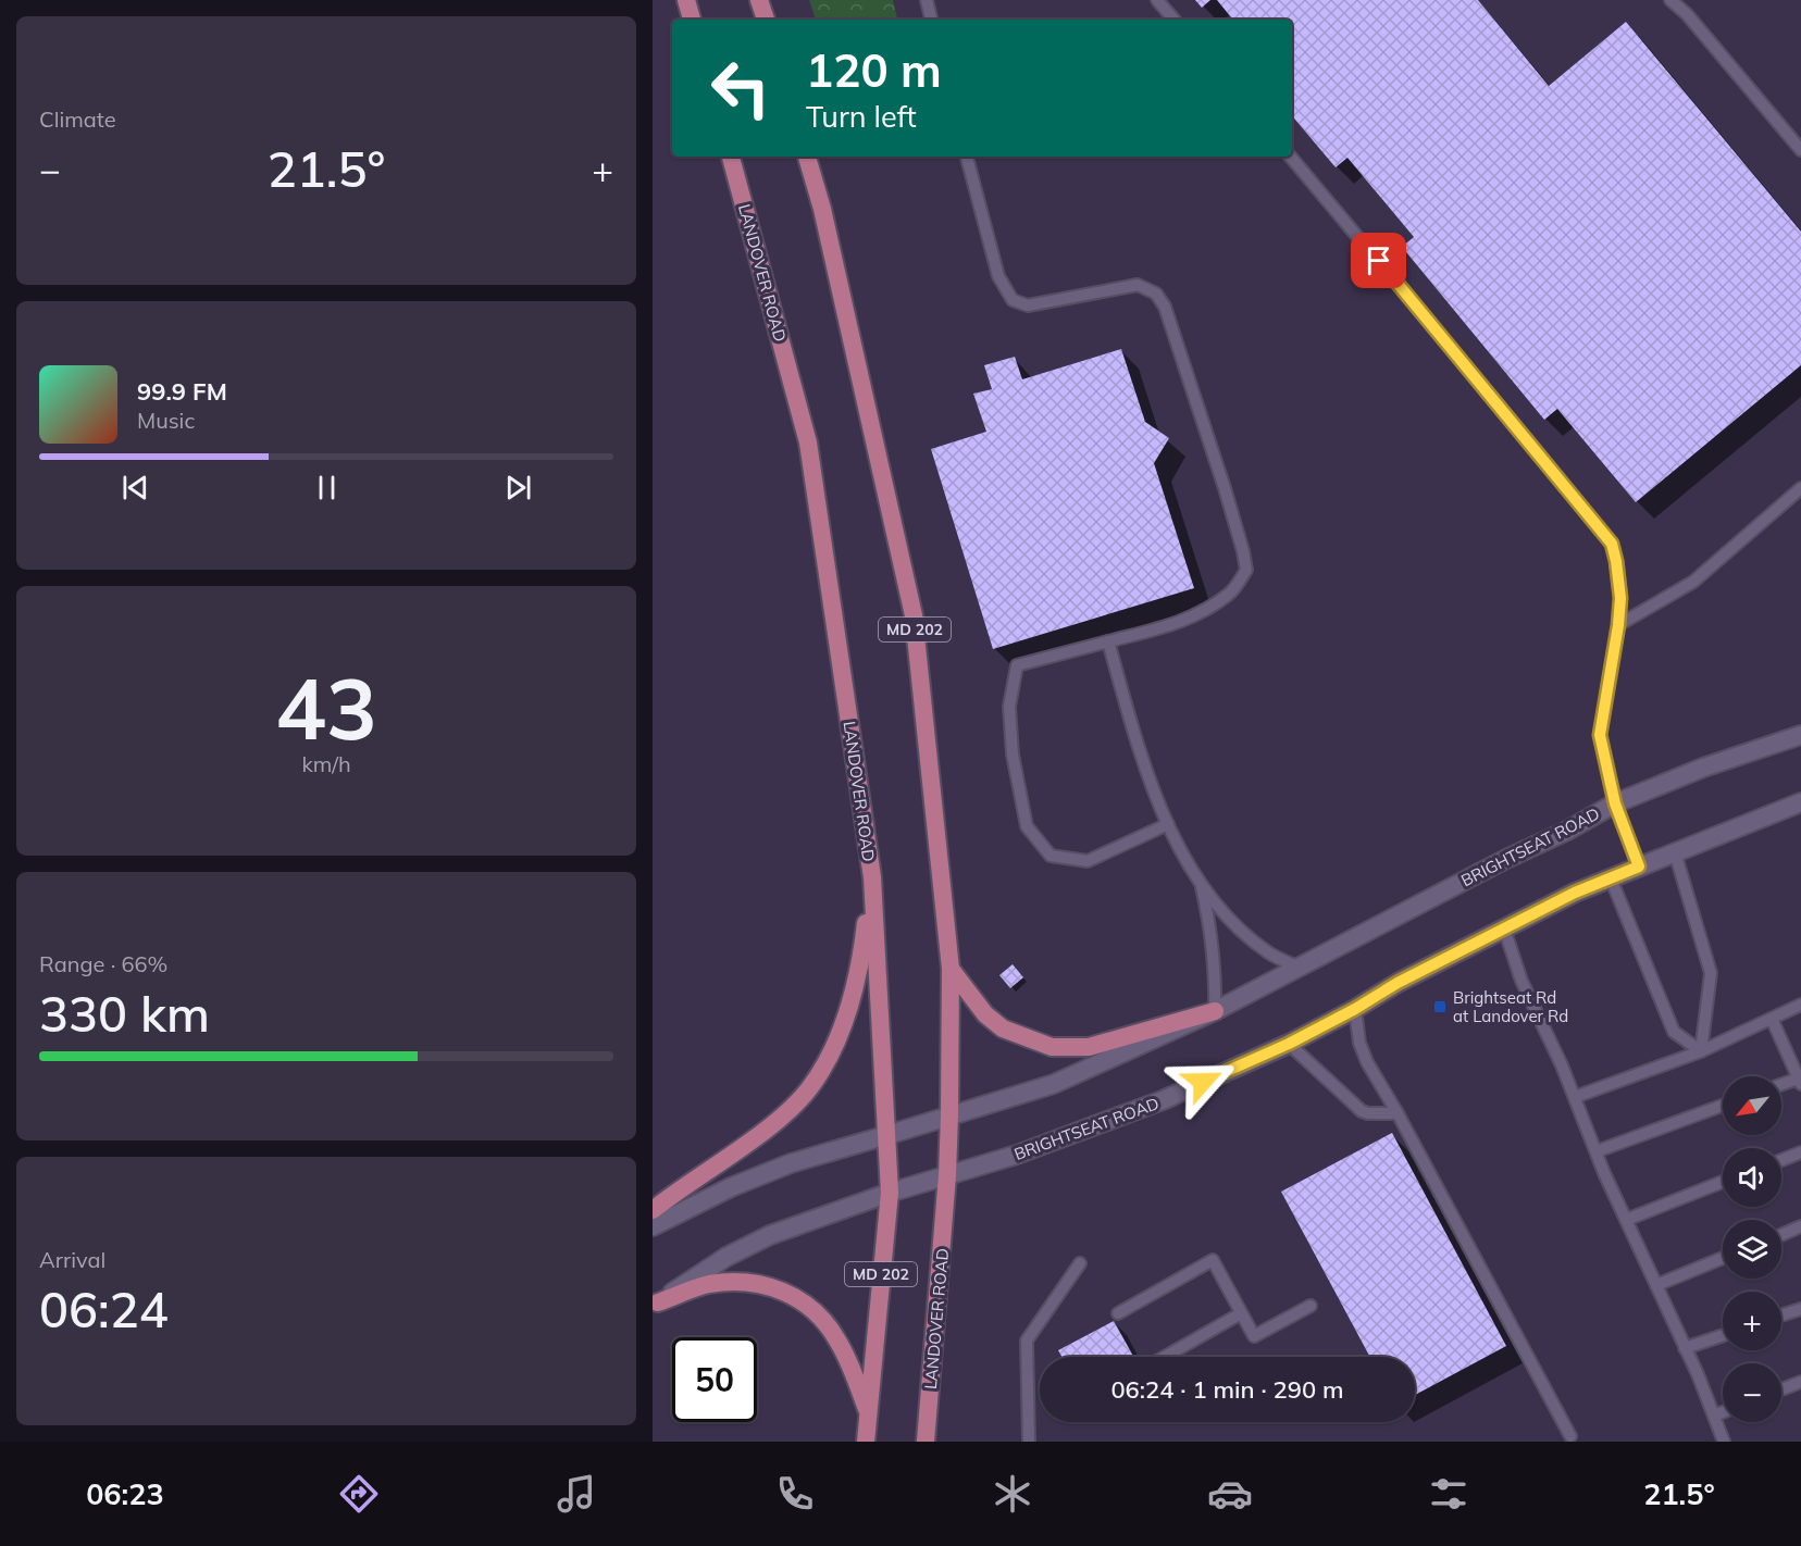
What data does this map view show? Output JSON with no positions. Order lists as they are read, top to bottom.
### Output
{
  "streets": {
    "main road": ["LANDOVER ROAD", "MD 202", "BRIGHTSEAT ROAD"]
  },
  "crossings": [
    ["LANDOVER ROAD", "BRIGHTSEAT ROAD"]
  ],
  "places": {
    "transit": ["Brightseat Rd at Landover Rd"]
  },
  "north": "bottom left",
  "page": {
    "tile": [
      "Climate",
      ["43", "km/h"],
      ["Range · 66%", "330 km"],
      ["Arrival", "06:24"]
    ],
    "turn": ["120 m", "Turn left"],
    "heat": ["−", "21.5°", "+"],
    "song": ["99.9 FM", "Music"],
    "map_buttons": ["+", "−"],
    "limit": "50",
    "trip": "06:24 · 1 min · 290 m",
    "tabs": ["06:23", "21.5°"]
  }
}
